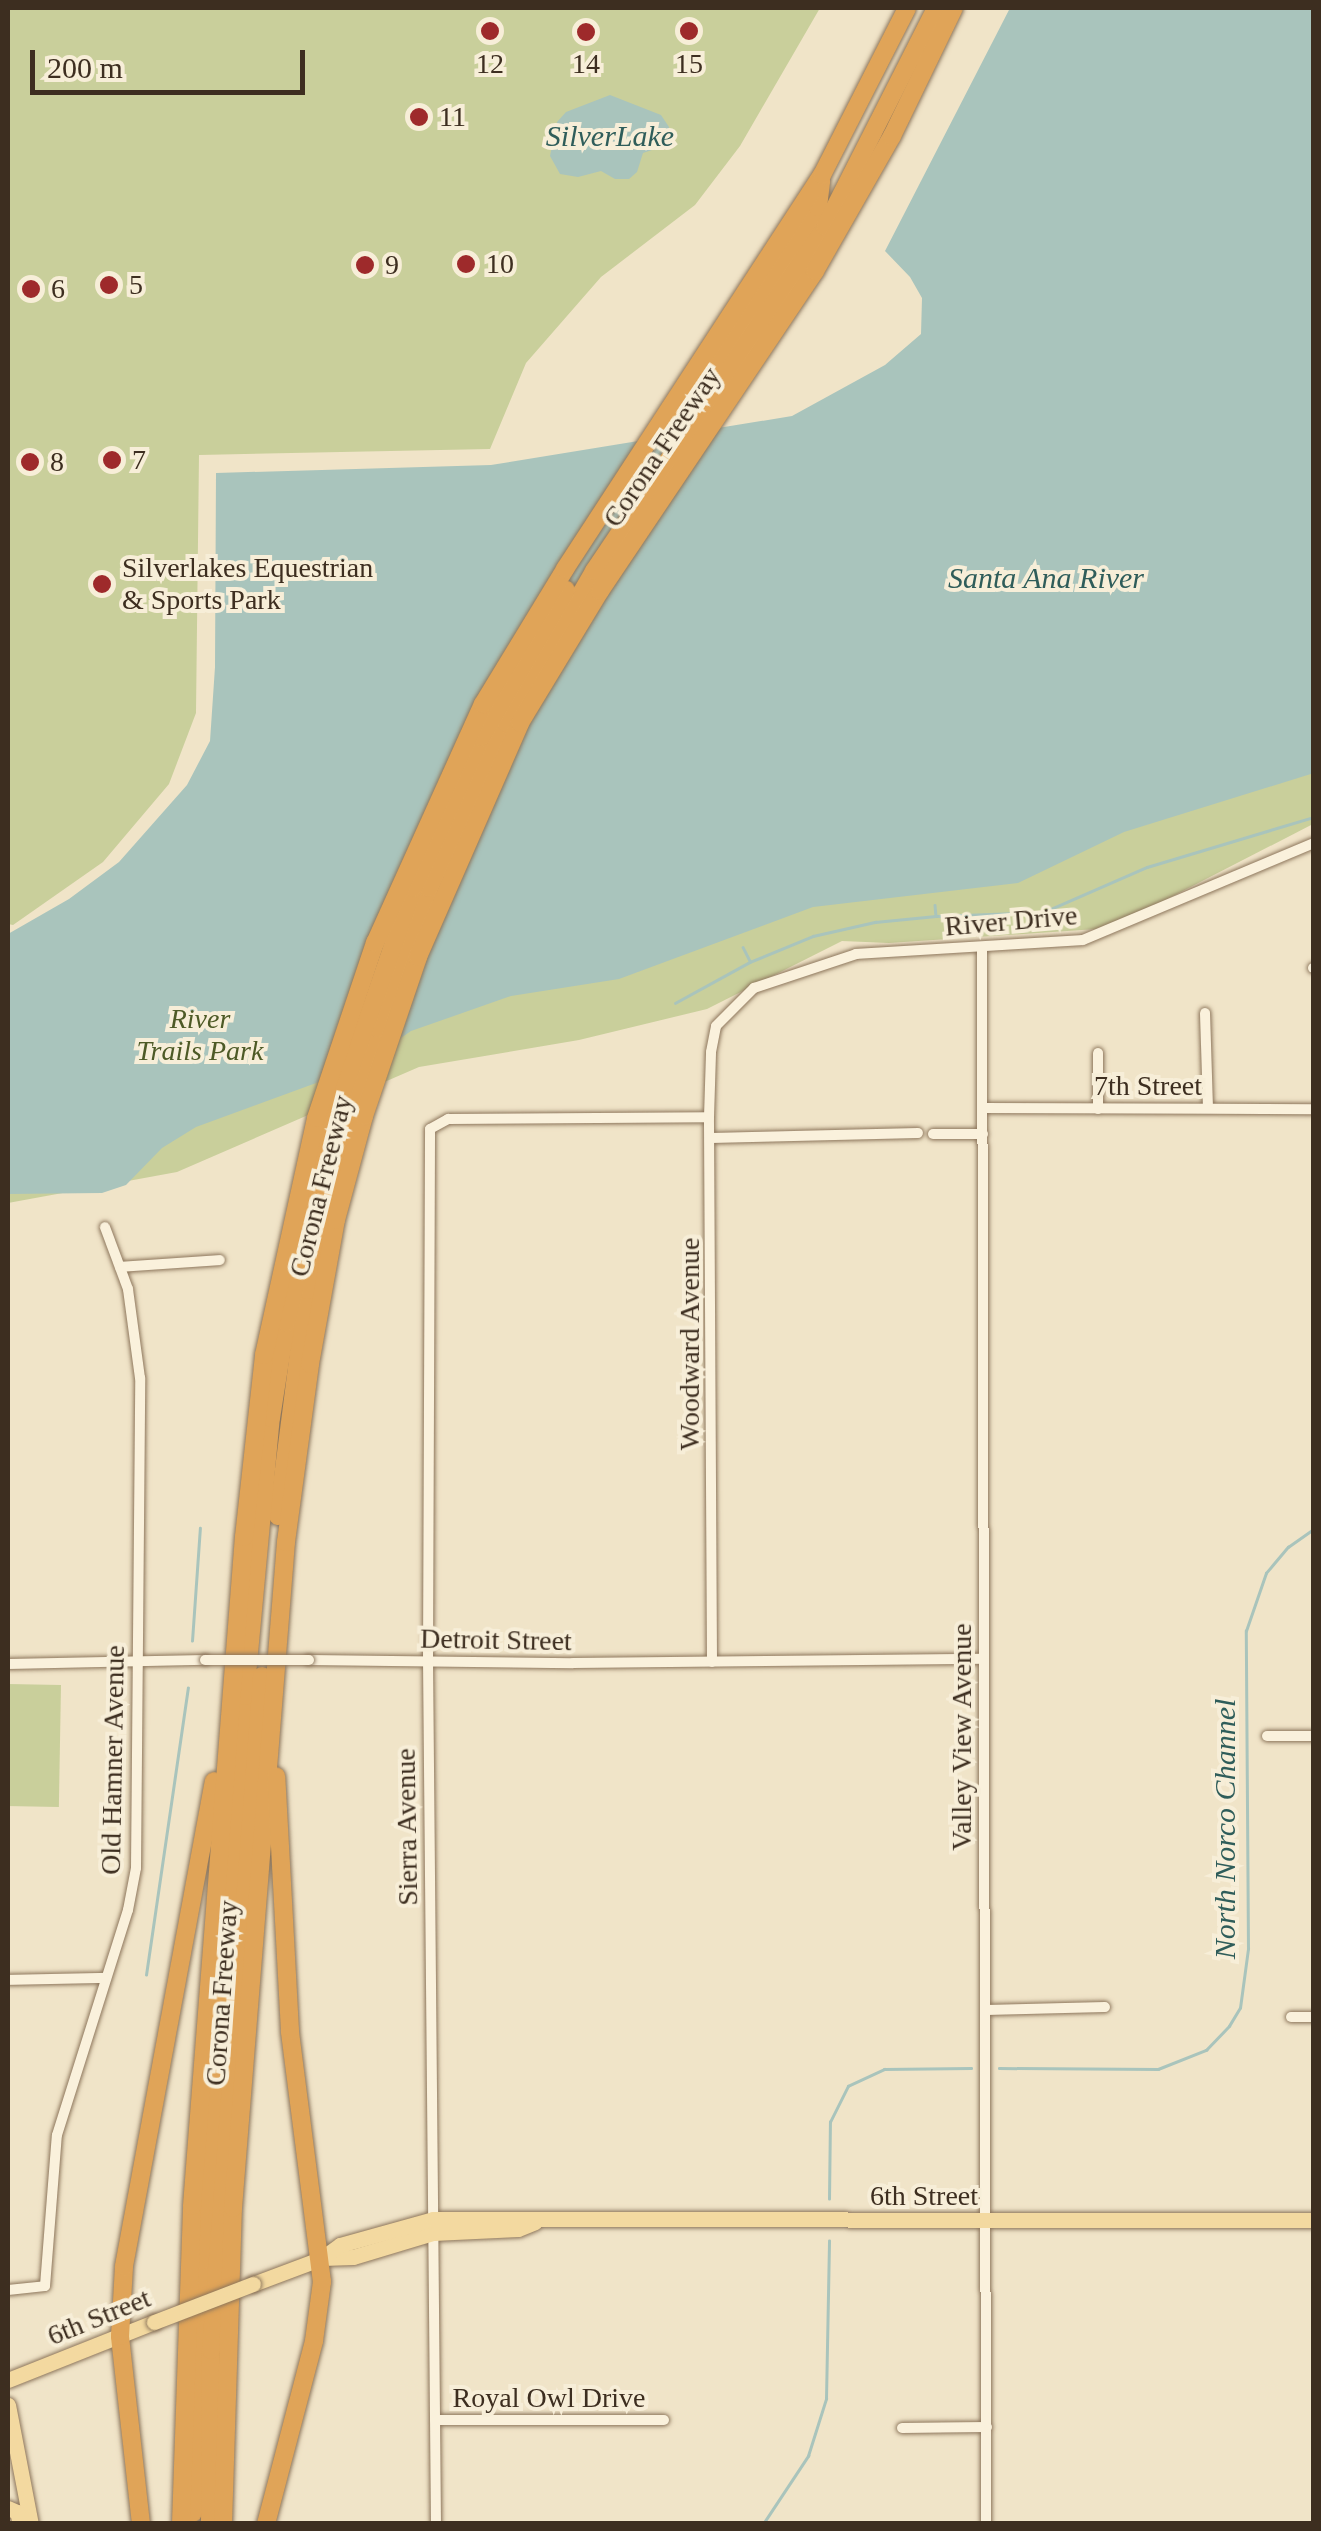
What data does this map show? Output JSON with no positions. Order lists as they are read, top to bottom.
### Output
{
  "streets": {
    "highway": ["Corona Freeway"],
    "main road": ["6th Street"],
    "street": [
      "River Drive",
      "7th Street",
      "Woodward Avenue",
      "Detroit Street",
      "Valley View Avenue",
      "Old Hamner Avenue",
      "Sierra Avenue",
      "Royal Owl Drive"
    ]
  },
  "crossings": [
    ["River Drive", "Woodward Avenue"],
    ["River Drive", "Valley View Avenue"],
    ["7th Street", "Valley View Avenue"],
    ["Woodward Avenue", "Detroit Street"],
    ["Woodward Avenue", "Sierra Avenue"],
    ["Detroit Street", "Valley View Avenue"],
    ["Detroit Street", "Old Hamner Avenue"],
    ["Detroit Street", "Sierra Avenue"],
    ["Valley View Avenue", "6th Street"],
    ["Sierra Avenue", "6th Street"],
    ["Sierra Avenue", "Royal Owl Drive"]
  ],
  "water": ["SilverLake", "Santa Ana River", "North Norco Channel"],
  "parks": ["River Trails Park"],
  "places": [
    "12",
    "15",
    "14",
    "11",
    "10",
    "9",
    "5",
    "6",
    "7",
    "8",
    "Silverlakes Equestrian & Sports Park"
  ],
  "scale_bar": "200 m"
}
